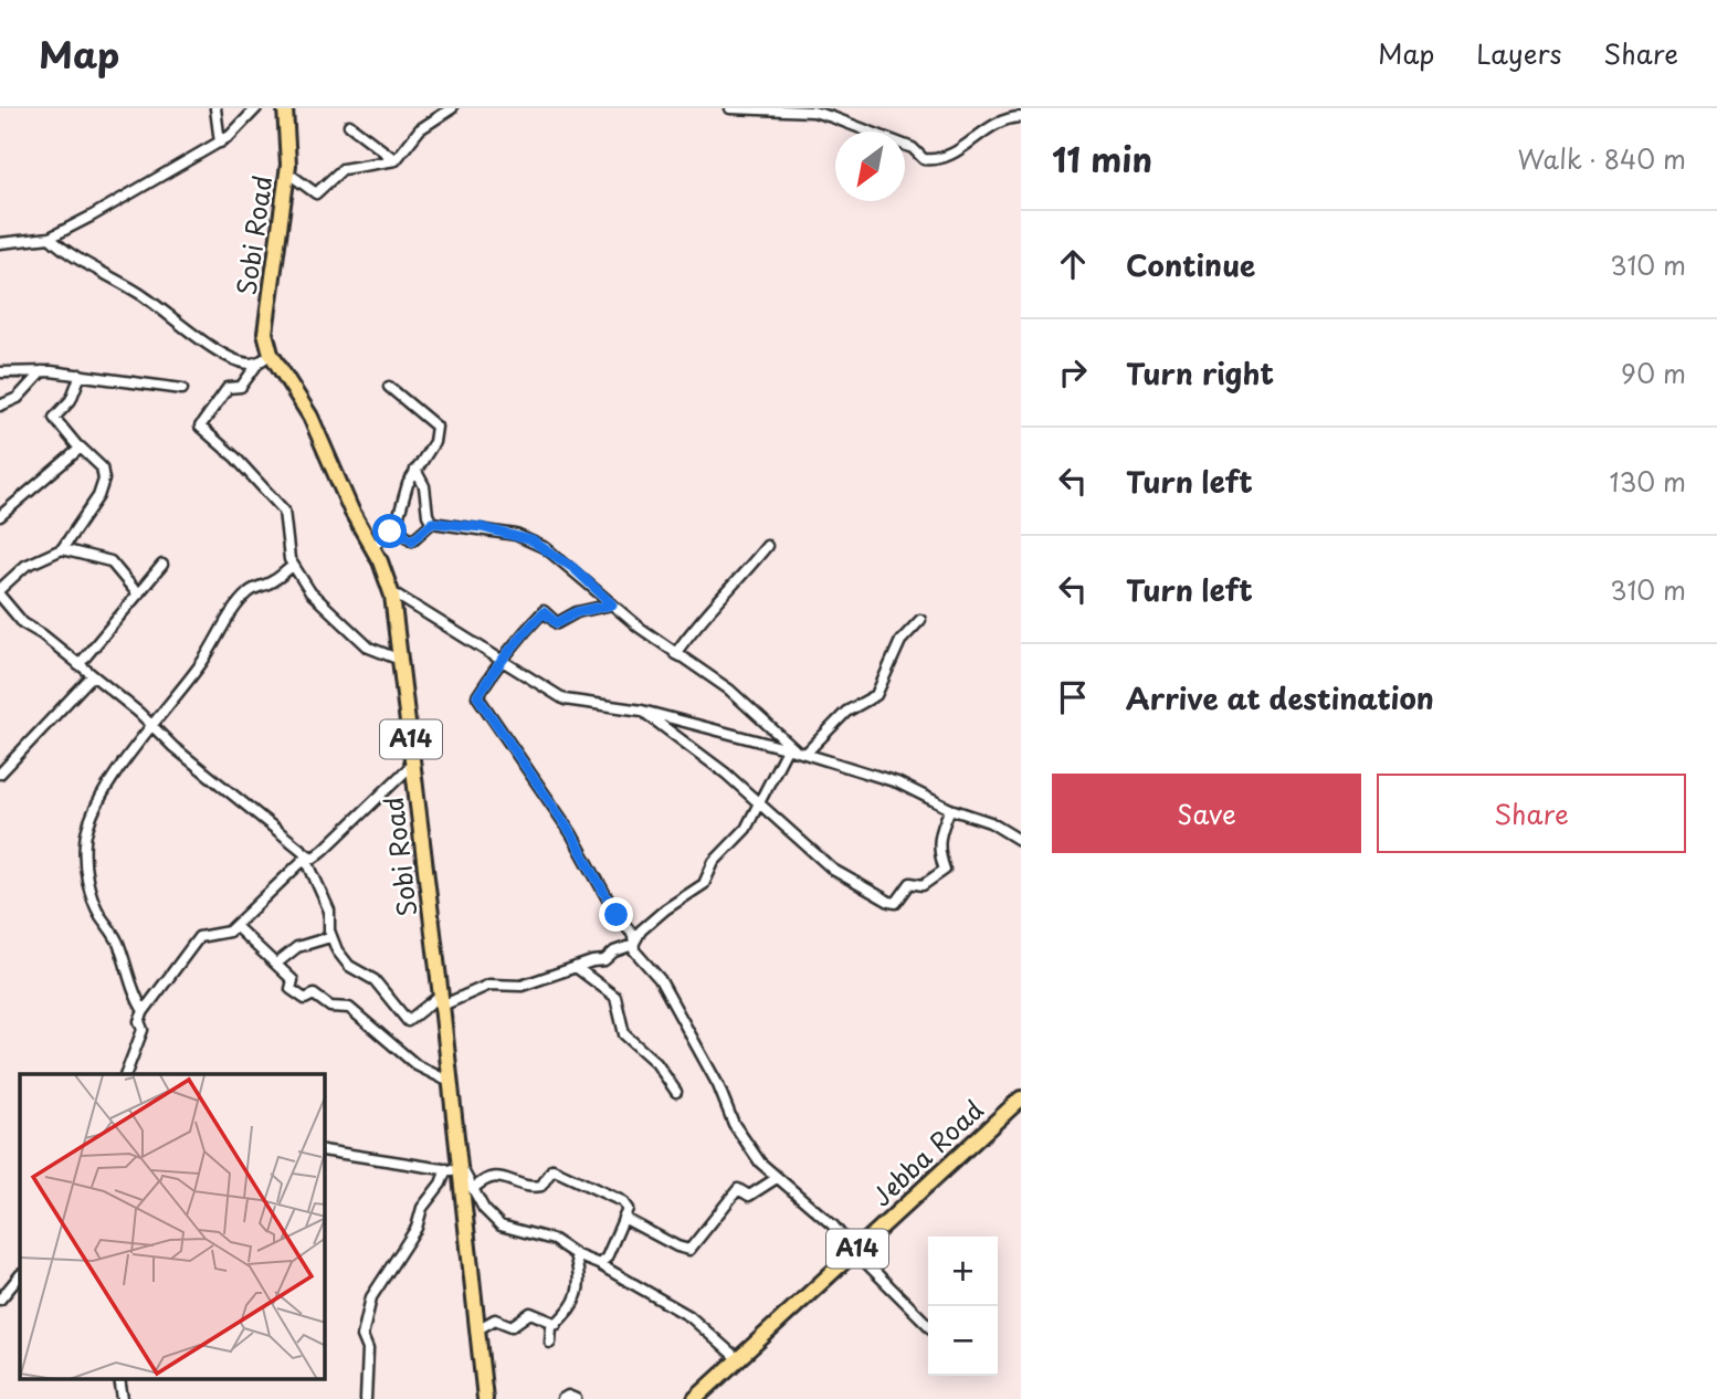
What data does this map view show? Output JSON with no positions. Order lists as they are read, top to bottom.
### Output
{
  "streets": {
    "highway": ["Sobi Road", "A14", "Jebba Road"]
  },
  "crossings": [
    ["A14", "Jebba Road"]
  ],
  "north": "bottom left",
  "page": {
    "header": "Map",
    "nav": ["Map", "Layers", "Share"],
    "heading": ["11 min", "Walk · 840 m"],
    "list": [
      ["Continue", "310 m"],
      ["Turn right", "90 m"],
      ["Turn left", "130 m"],
      ["Turn left", "310 m"],
      "Arrive at destination"
    ],
    "buttons": ["Save", "Share"],
    "map_buttons": ["+", "−"]
  }
}
